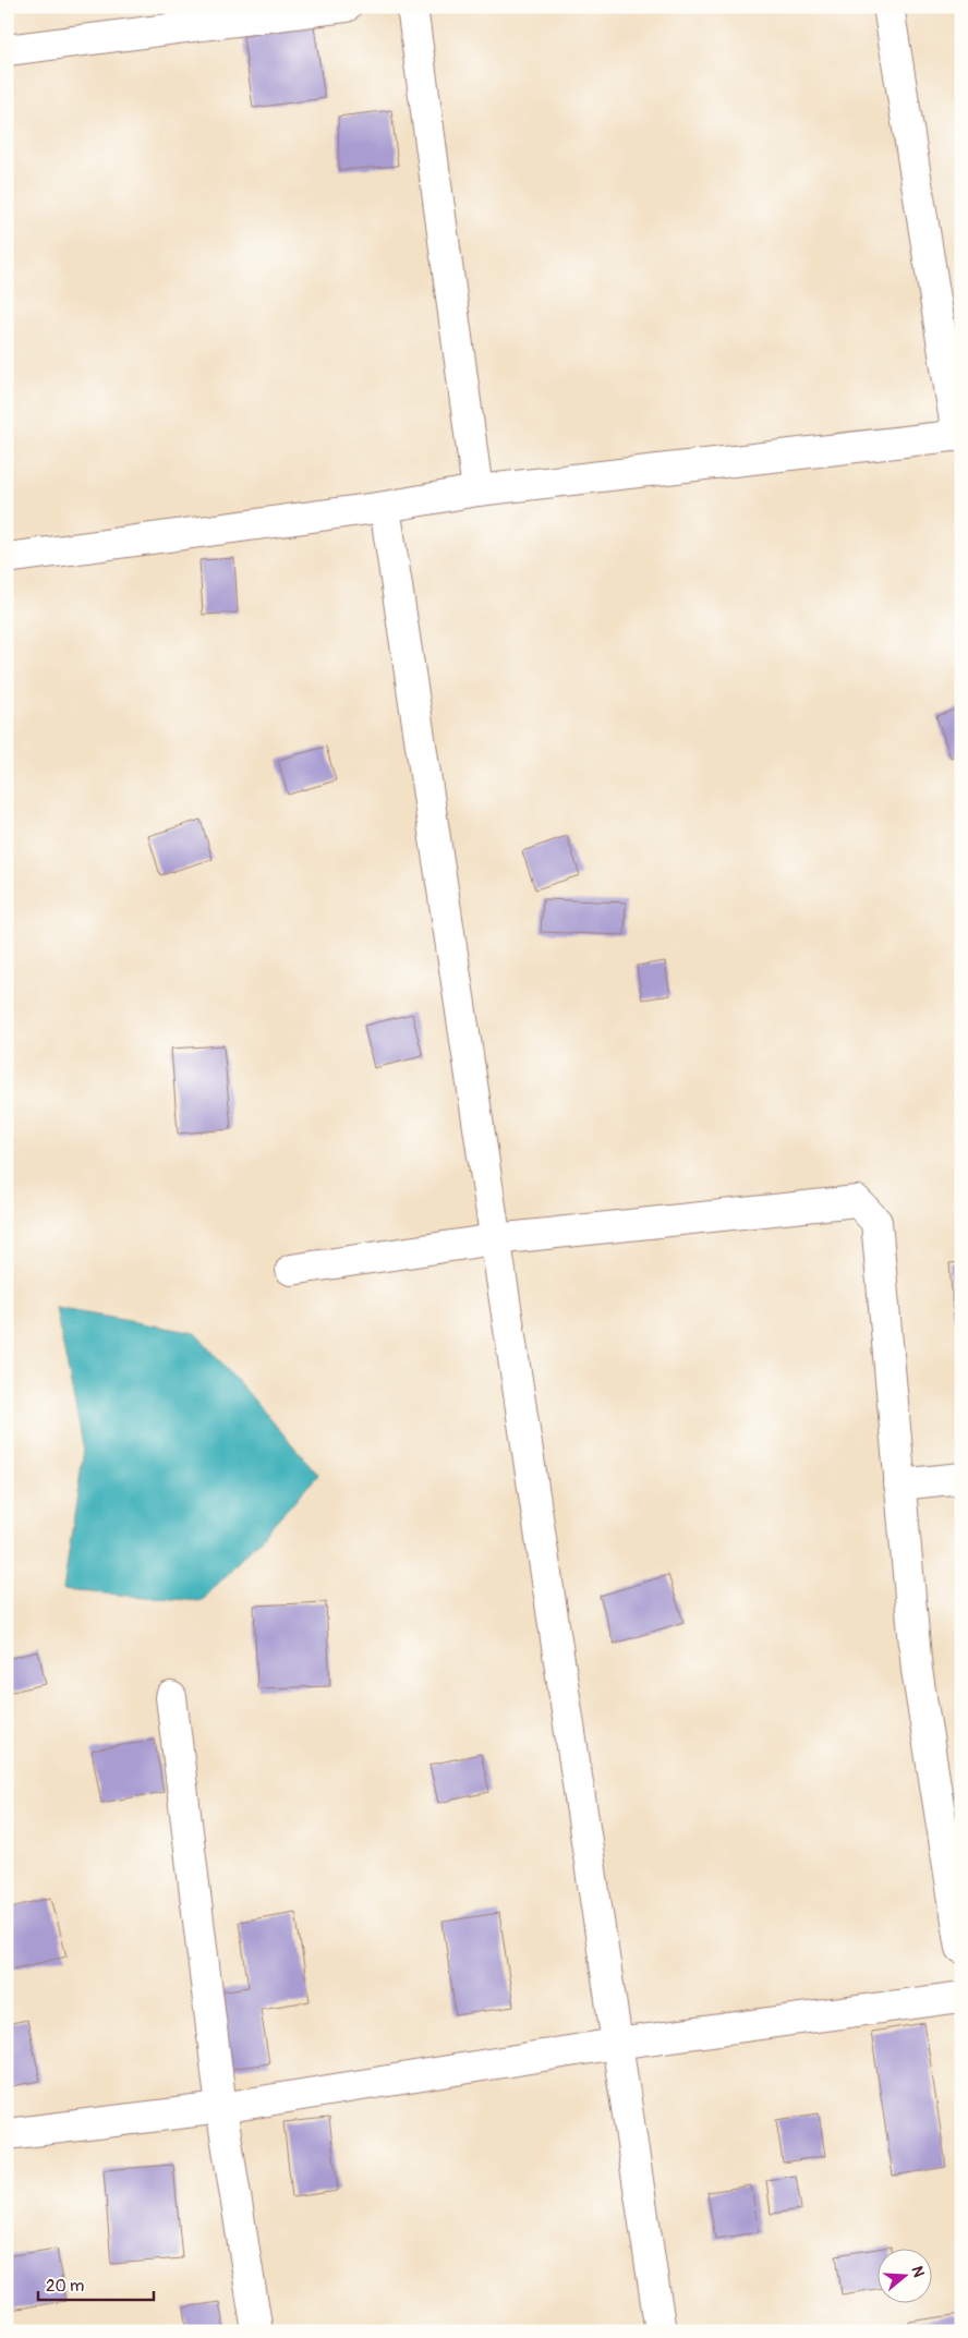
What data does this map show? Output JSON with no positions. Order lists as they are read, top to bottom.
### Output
{
  "scale_bar": "20 m",
  "north": "right"
}
